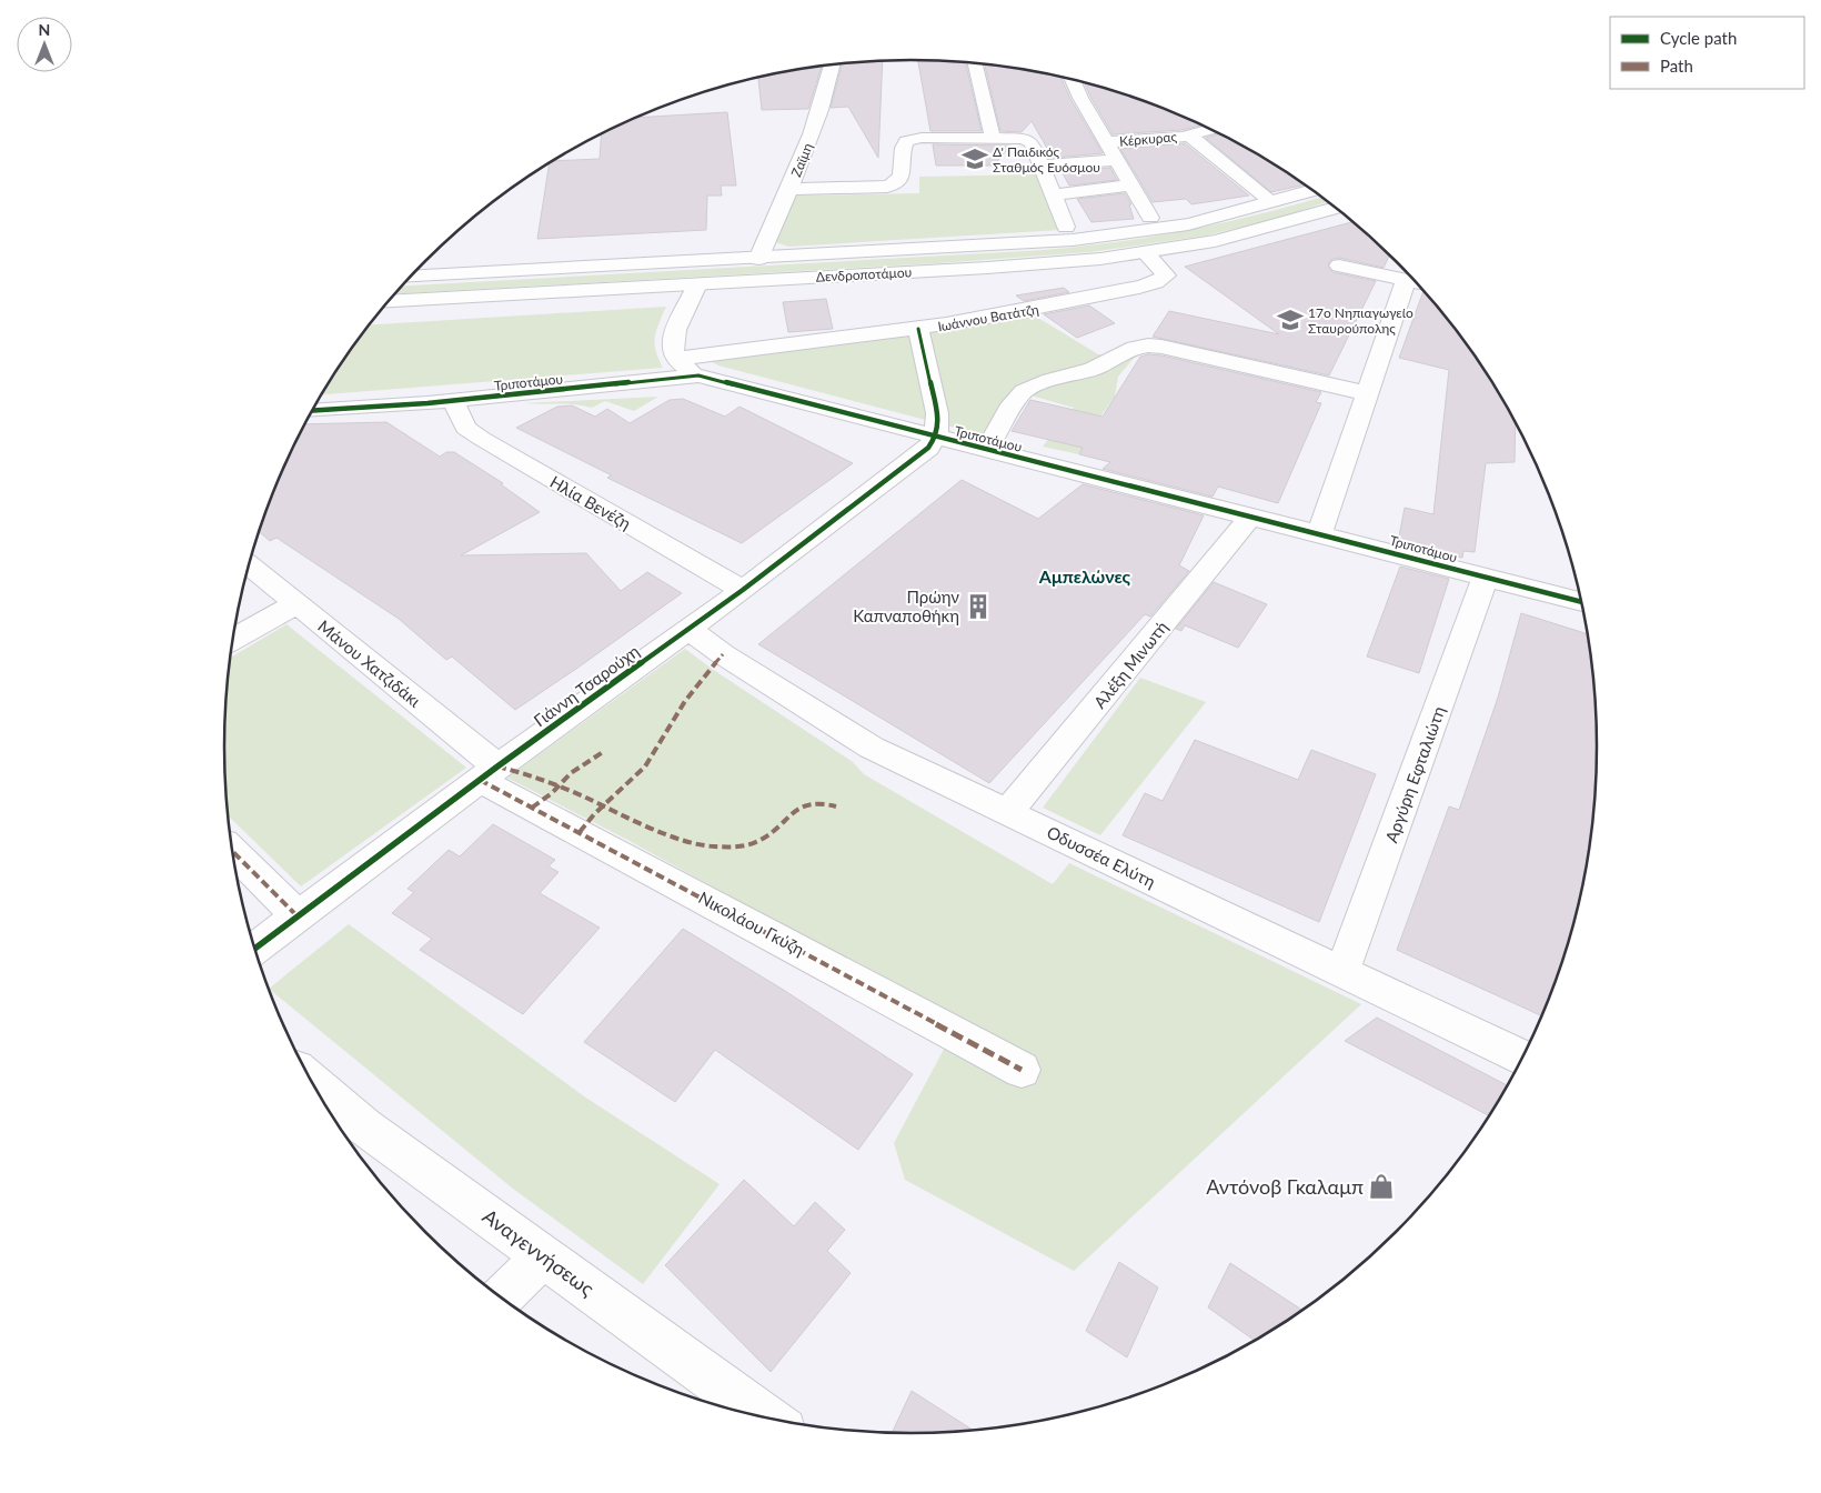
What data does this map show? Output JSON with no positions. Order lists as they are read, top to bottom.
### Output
{
  "streets": {
    "street": [
      "Κέρκυρας",
      "Ζαϊμη",
      "Δενδροποτάμου",
      "Ιωάννου Βατάτζη",
      "Τριποτάμου",
      "Ηλία Βενέζη",
      "Μάνου Χατζιδάκι",
      "Αλέξη Μινωτή",
      "Γιάννη Τσαρούχη",
      "Αργύρη Εφταλιώτη",
      "Οδυσσέα Ελύτη",
      "Νικολάου Γκύζη",
      "Αναγεννήσεως"
    ]
  },
  "crossings": [
    ["Ζαϊμη", "Δενδροποτάμου"],
    ["Δενδροποτάμου", "Ιωάννου Βατάτζη"],
    ["Τριποτάμου", "Ηλία Βενέζη"],
    ["Τριποτάμου", "Αλέξη Μινωτή"],
    ["Τριποτάμου", "Γιάννη Τσαρούχη"],
    ["Τριποτάμου", "Αργύρη Εφταλιώτη"],
    ["Ηλία Βενέζη", "Γιάννη Τσαρούχη"],
    ["Μάνου Χατζιδάκι", "Γιάννη Τσαρούχη"],
    ["Μάνου Χατζιδάκι", "Νικολάου Γκύζη"],
    ["Αλέξη Μινωτή", "Οδυσσέα Ελύτη"],
    ["Γιάννη Τσαρούχη", "Οδυσσέα Ελύτη"],
    ["Γιάννη Τσαρούχη", "Νικολάου Γκύζη"],
    ["Αργύρη Εφταλιώτη", "Οδυσσέα Ελύτη"]
  ],
  "districts": ["Αμπελώνες"],
  "places": {
    "school or university": ["Δ' Παιδικός Σταθμός Ευόσμου", "17ο Νηπιαγωγείο Σταυρούπολης"],
    "building": ["Πρώην Καπναποθήκη"],
    "shop": ["Αντόνοβ Γκαλαμπ"]
  },
  "legend": ["Cycle path", "Path"],
  "north": "top"
}
